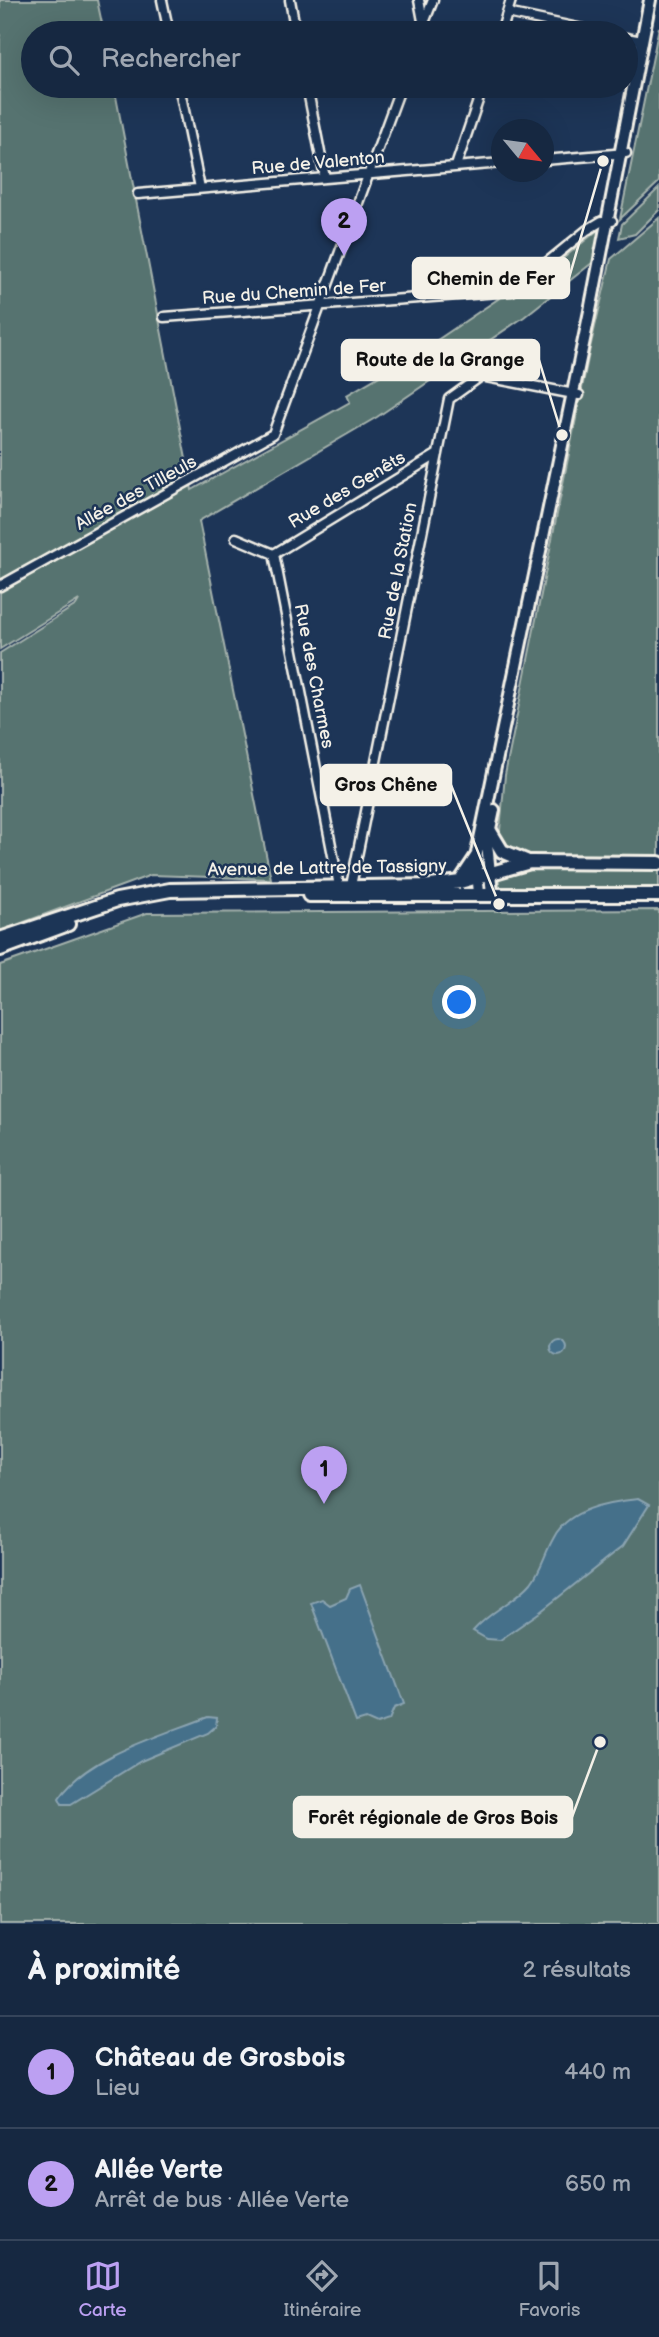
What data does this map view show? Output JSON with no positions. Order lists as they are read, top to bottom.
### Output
{
  "streets": {
    "main road": ["Avenue de Lattre de Tassigny"],
    "street": [
      "Rue de Valenton",
      "Rue du Chemin de Fer",
      "Rue des Genêts",
      "Allée des Tilleuls",
      "Rue de la Station",
      "Rue des Charmes"
    ]
  },
  "crossings": [
    ["Rue du Chemin de Fer", "Allée des Tilleuls"],
    ["Rue des Genêts", "Rue de la Station"],
    ["Rue des Genêts", "Rue des Charmes"],
    ["Rue de la Station", "Rue des Charmes"],
    ["Rue de la Station", "Avenue de Lattre de Tassigny"],
    ["Rue des Charmes", "Avenue de Lattre de Tassigny"]
  ],
  "places": [
    "Chemin de Fer",
    "Route de la Grange",
    "Gros Chêne",
    "Forêt régionale de Gros Bois"
  ],
  "north": "bottom right",
  "page": {
    "search": "Rechercher",
    "pins": ["2", "1"],
    "heading": ["À proximité", "2 résultats"],
    "list": [
      {
        "mark": "1",
        "name": "Château de Grosbois",
        "note": "Lieu",
        "value": "440 m"
      },
      {
        "mark": "2",
        "name": "Allée Verte",
        "note": "Arrêt de bus · Allée Verte",
        "value": "650 m"
      }
    ],
    "nav": ["Carte", "Itinéraire", "Favoris"]
  }
}
